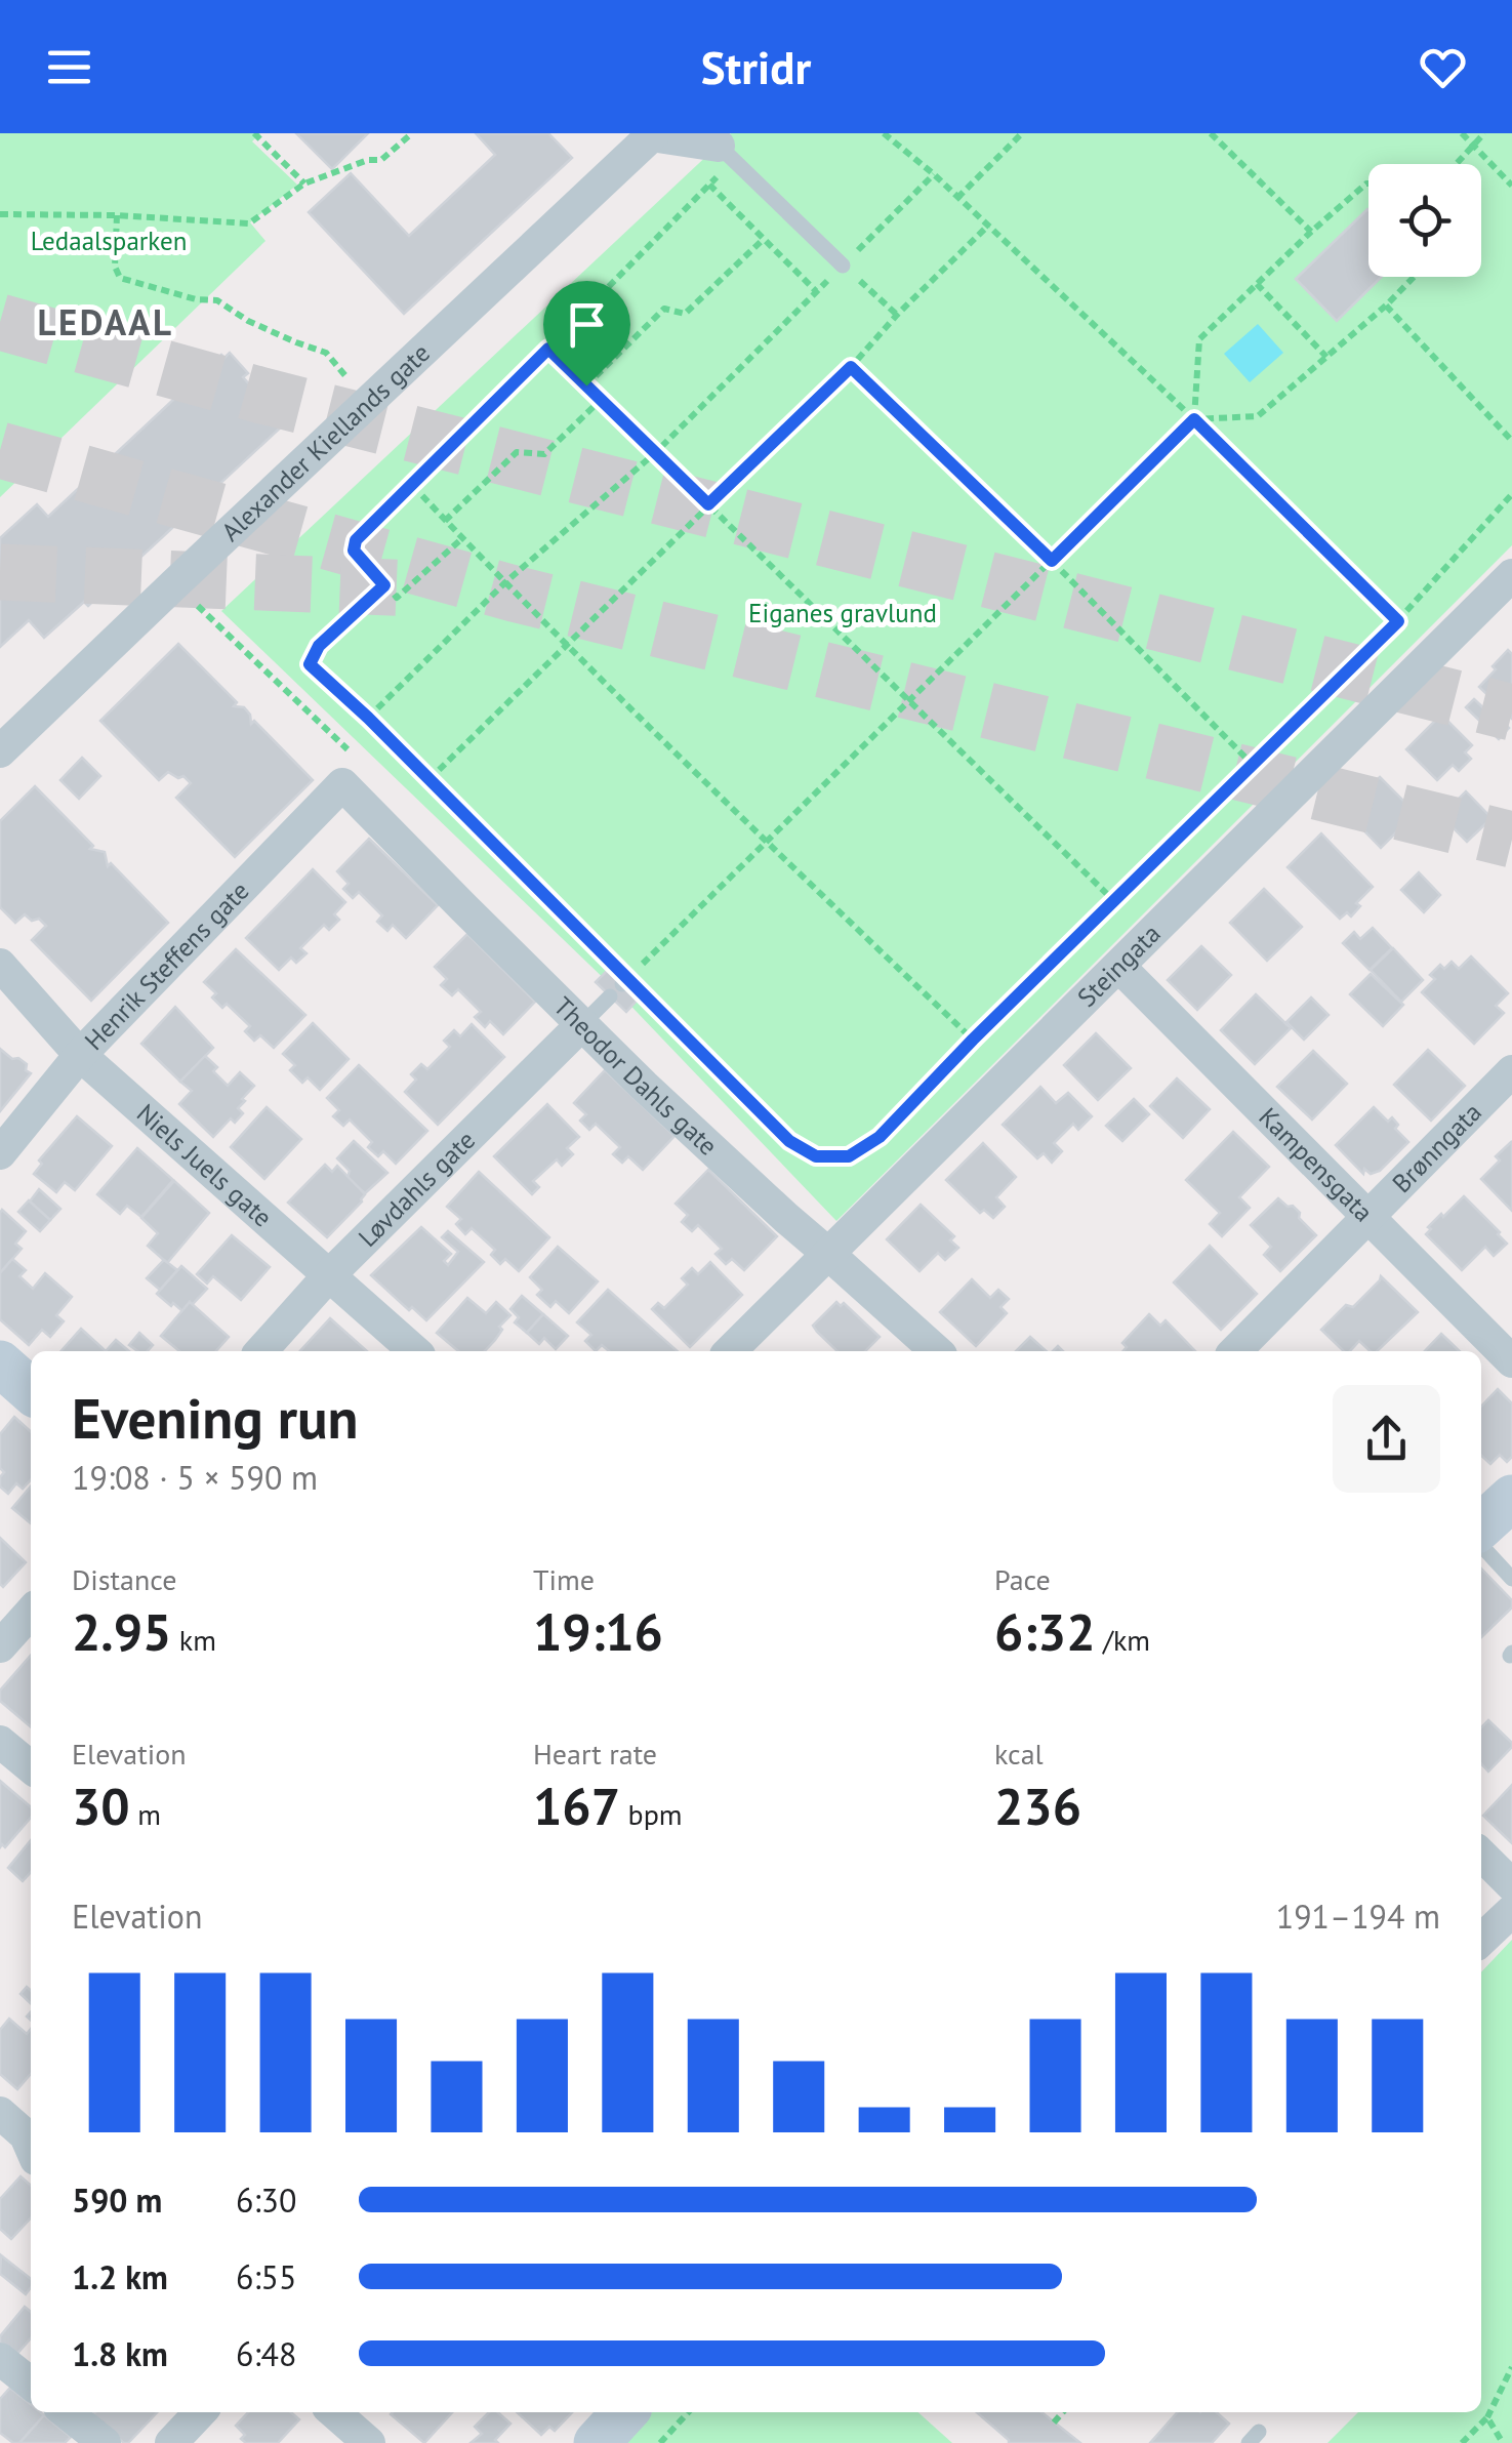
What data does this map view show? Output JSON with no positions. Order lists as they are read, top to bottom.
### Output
{
  "streets": {
    "street": [
      "Alexander Kiellands gate",
      "Henrik Steffens gate",
      "Steingata",
      "Theodor Dahls gate",
      "Brønngata",
      "Kampensgata",
      "Niels Juels gate",
      "Løvdahls gate"
    ]
  },
  "crossings": [
    ["Henrik Steffens gate", "Theodor Dahls gate"],
    ["Henrik Steffens gate", "Niels Juels gate"],
    ["Steingata", "Theodor Dahls gate"],
    ["Steingata", "Kampensgata"],
    ["Theodor Dahls gate", "Løvdahls gate"],
    ["Brønngata", "Kampensgata"],
    ["Niels Juels gate", "Løvdahls gate"]
  ],
  "districts": ["LEDAAL"],
  "parks": ["Ledaalsparken", "Eiganes gravlund"],
  "page": {
    "header": "Stridr",
    "heading": ["Evening run", "19:08 · 5 × 590 m"],
    "stats": [
      ["Distance", "2.95 km"],
      ["Time", "19:16"],
      ["Pace", "6:32 /km"],
      ["Elevation", "30 m"],
      ["Heart rate", "167 bpm"],
      ["kcal", "236"]
    ],
    "chart": ["Elevation", "191–194 m"],
    "list": [
      {
        "name": "590 m",
        "note": "6:30"
      },
      {
        "name": "1.2 km",
        "note": "6:55"
      },
      {
        "name": "1.8 km",
        "note": "6:48"
      }
    ]
  }
}
